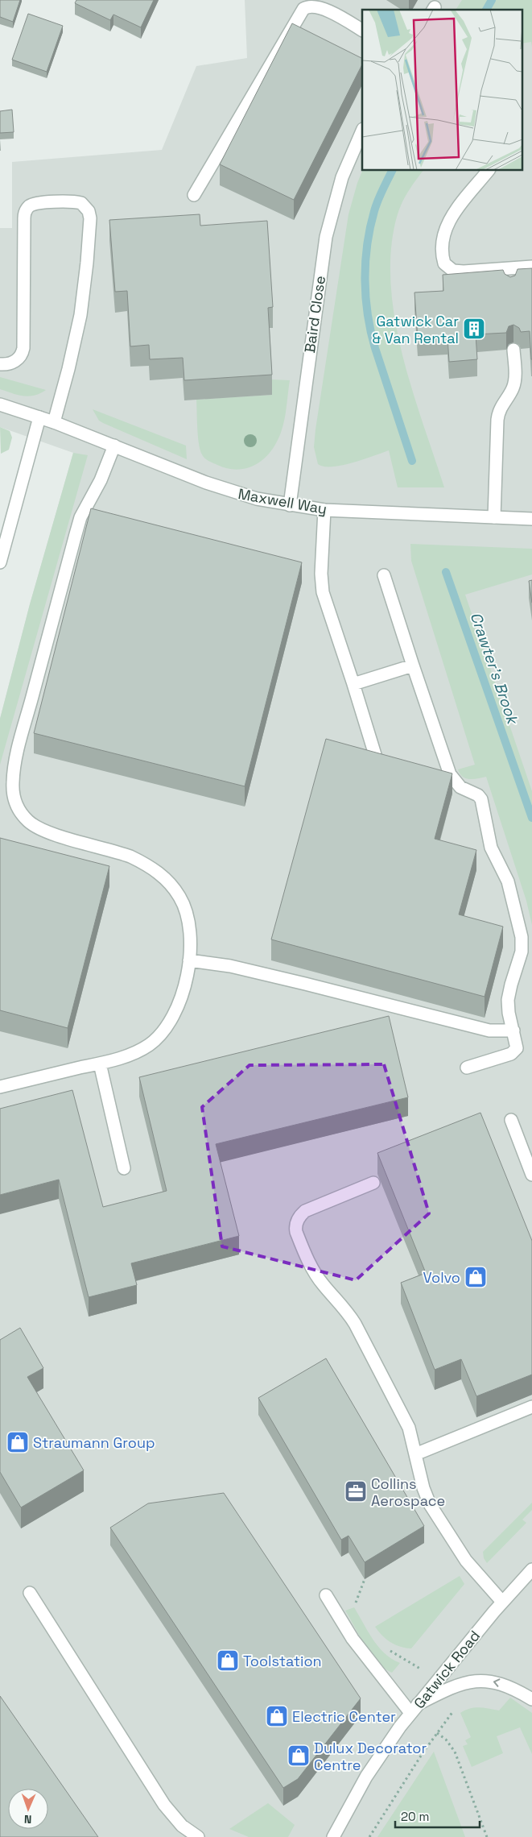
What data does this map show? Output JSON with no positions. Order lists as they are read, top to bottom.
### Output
{
  "streets": {
    "street": ["Baird Close", "Maxwell Way", "Gatwick Road"]
  },
  "crossings": [
    ["Baird Close", "Maxwell Way"]
  ],
  "water": ["Crawter's Brook"],
  "places": {
    "building": ["Gatwick Car & Van Rental"],
    "shop": [
      "Volvo",
      "Straumann Group",
      "Toolstation",
      "Electric Center",
      "Dulux Decorator Centre"
    ],
    "office": ["Collins Aerospace"]
  },
  "scale_bar": "20 m",
  "north": "bottom"
}
